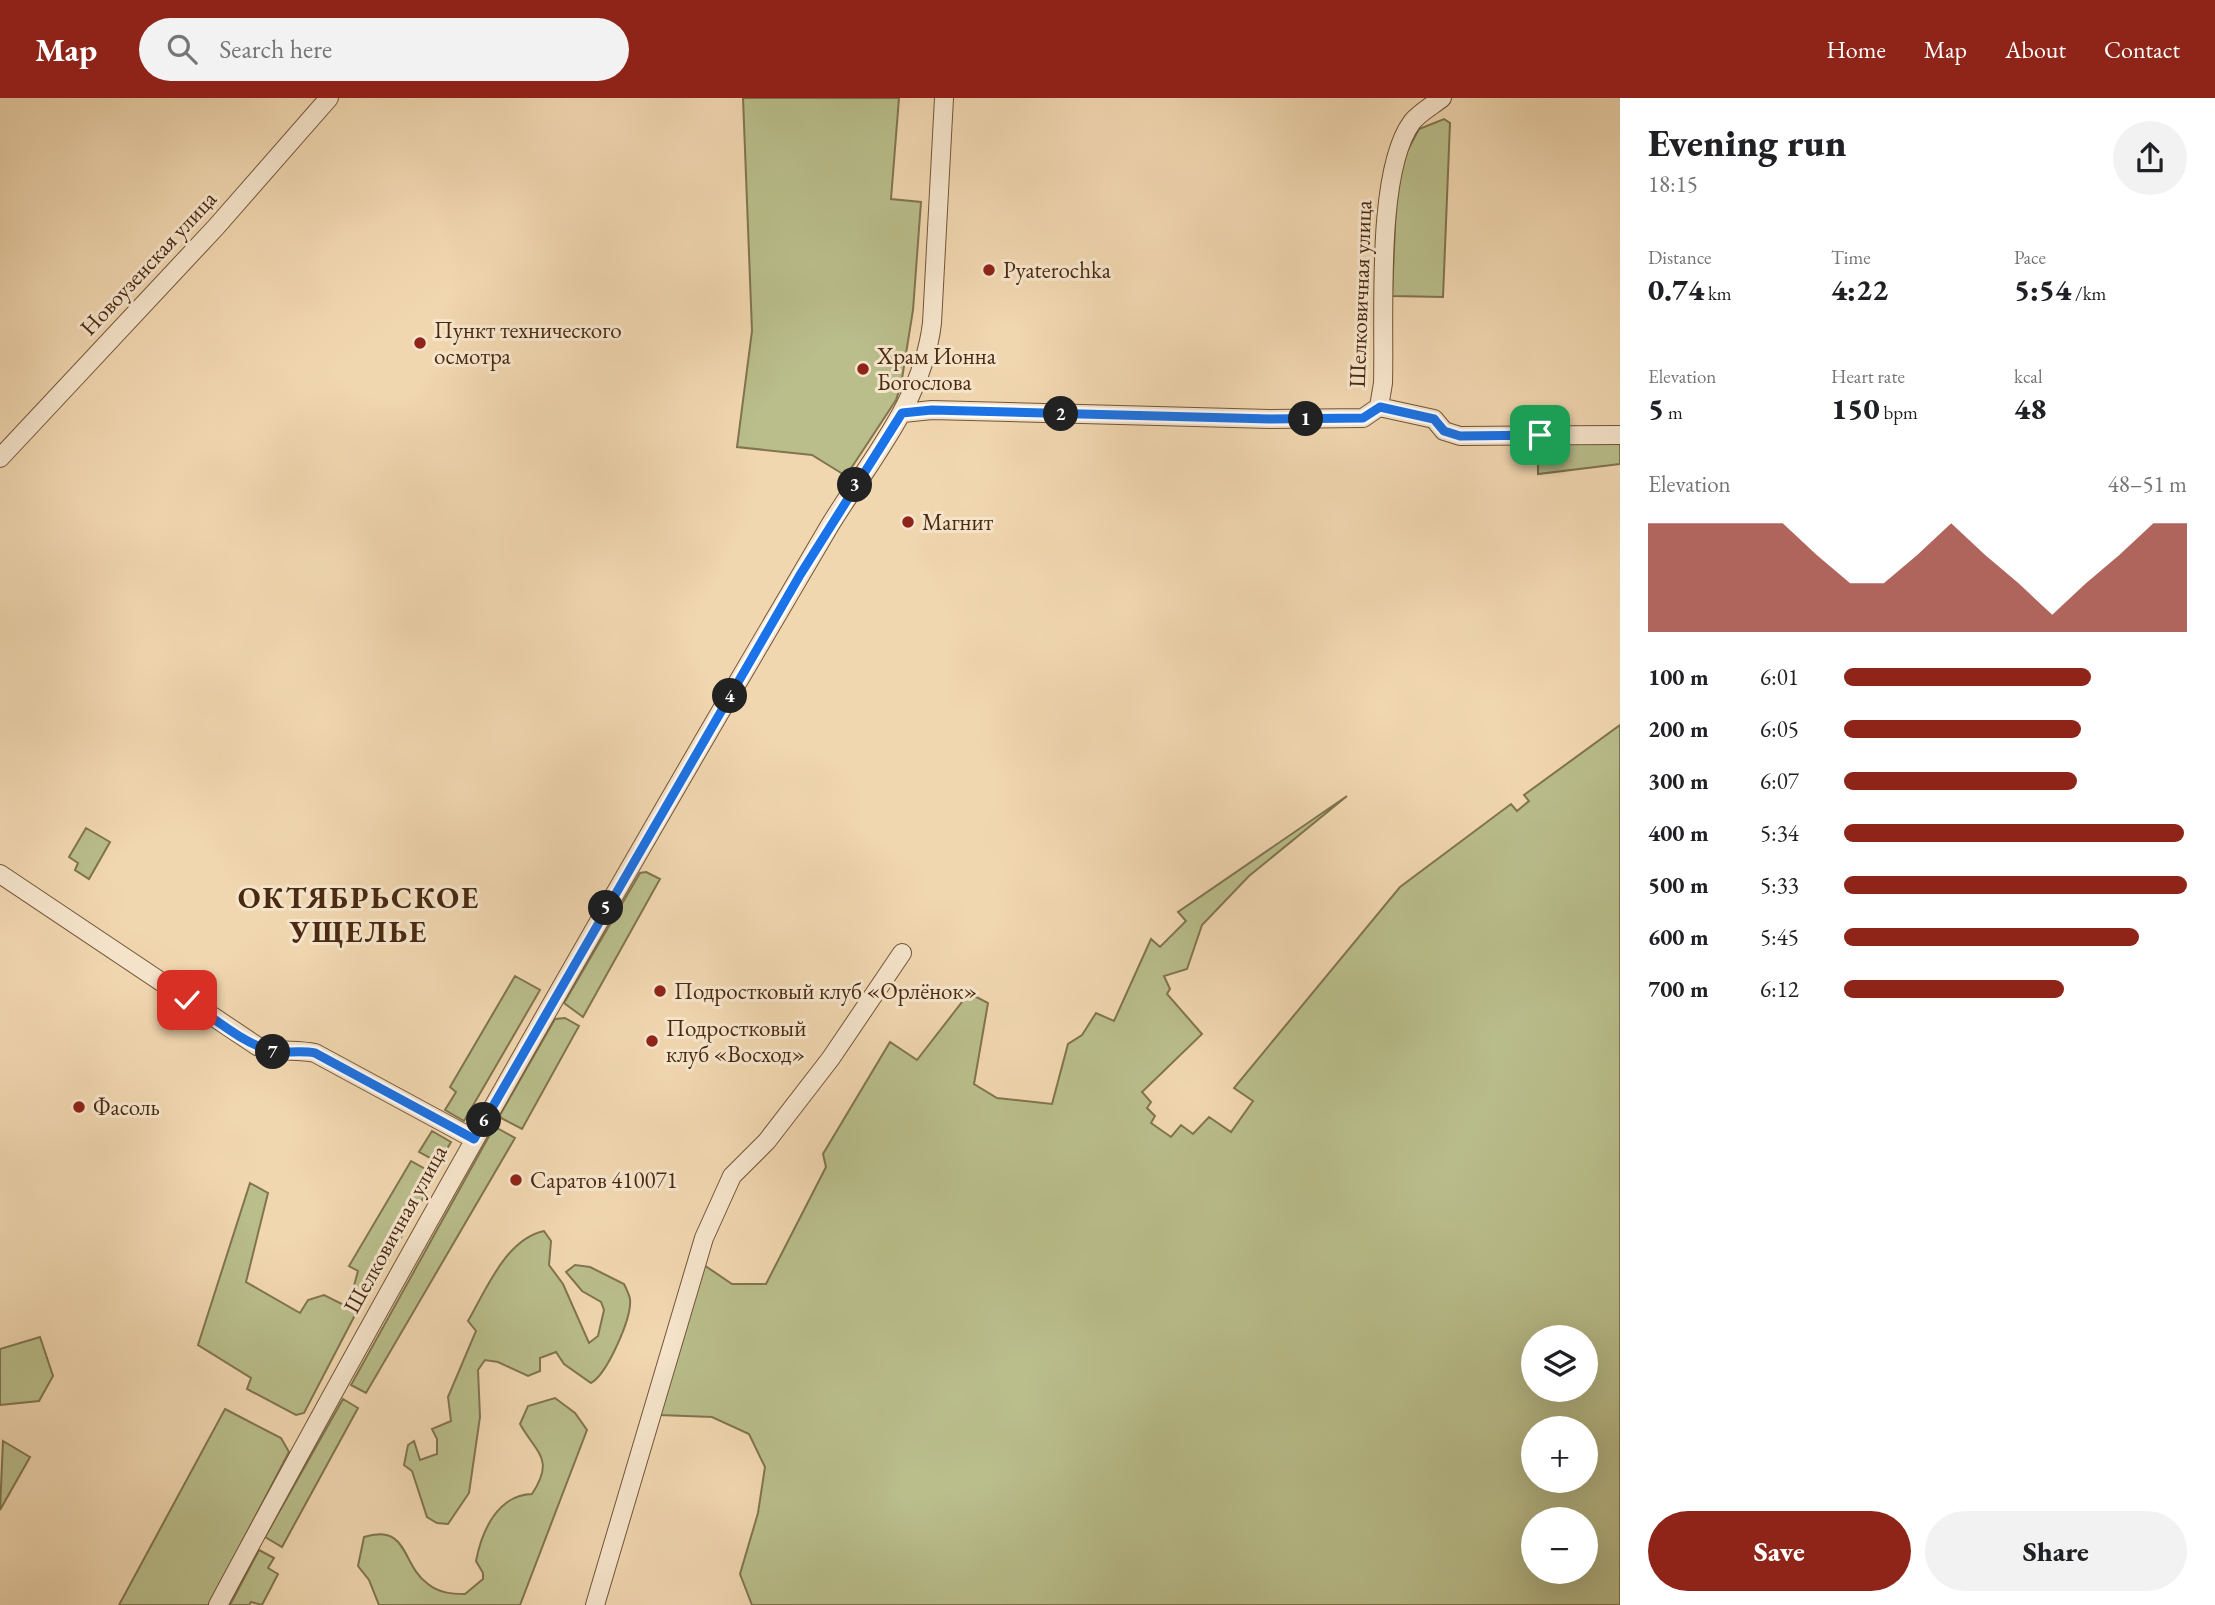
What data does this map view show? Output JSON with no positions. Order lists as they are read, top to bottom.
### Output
{
  "streets": {
    "street": ["Новоузенская улица", "Шелковичная улица"]
  },
  "districts": ["ОКТЯБРЬСКОЕ УЩЕЛЬЕ"],
  "places": [
    "Pyaterochka",
    "Пункт технического осмотра",
    "Храм Ионна Богослова",
    "Магнит",
    "Подростковый клуб «Орлёнок»",
    "Подростковый клуб «Восход»",
    "Фасоль",
    "Саратов 410071"
  ],
  "page": {
    "header": "Map",
    "search": "Search here",
    "nav": [
      "Home",
      "Map",
      "About",
      "Contact"
    ],
    "heading": ["Evening run", "18:15"],
    "stats": [
      ["Distance", "0.74 km"],
      ["Time", "4:22"],
      ["Pace", "5:54 /km"],
      ["Elevation", "5 m"],
      ["Heart rate", "150 bpm"],
      ["kcal", "48"]
    ],
    "pins": [
      "2",
      "1",
      "3",
      "4",
      "5",
      "7",
      "6"
    ],
    "chart": ["Elevation", "48–51 m"],
    "list": [
      {
        "name": "100 m",
        "note": "6:01"
      },
      {
        "name": "200 m",
        "note": "6:05"
      },
      {
        "name": "300 m",
        "note": "6:07"
      },
      {
        "name": "400 m",
        "note": "5:34"
      },
      {
        "name": "500 m",
        "note": "5:33"
      },
      {
        "name": "600 m",
        "note": "5:45"
      },
      {
        "name": "700 m",
        "note": "6:12"
      }
    ],
    "map_buttons": ["+", "−"],
    "buttons": ["Save", "Share"]
  }
}
